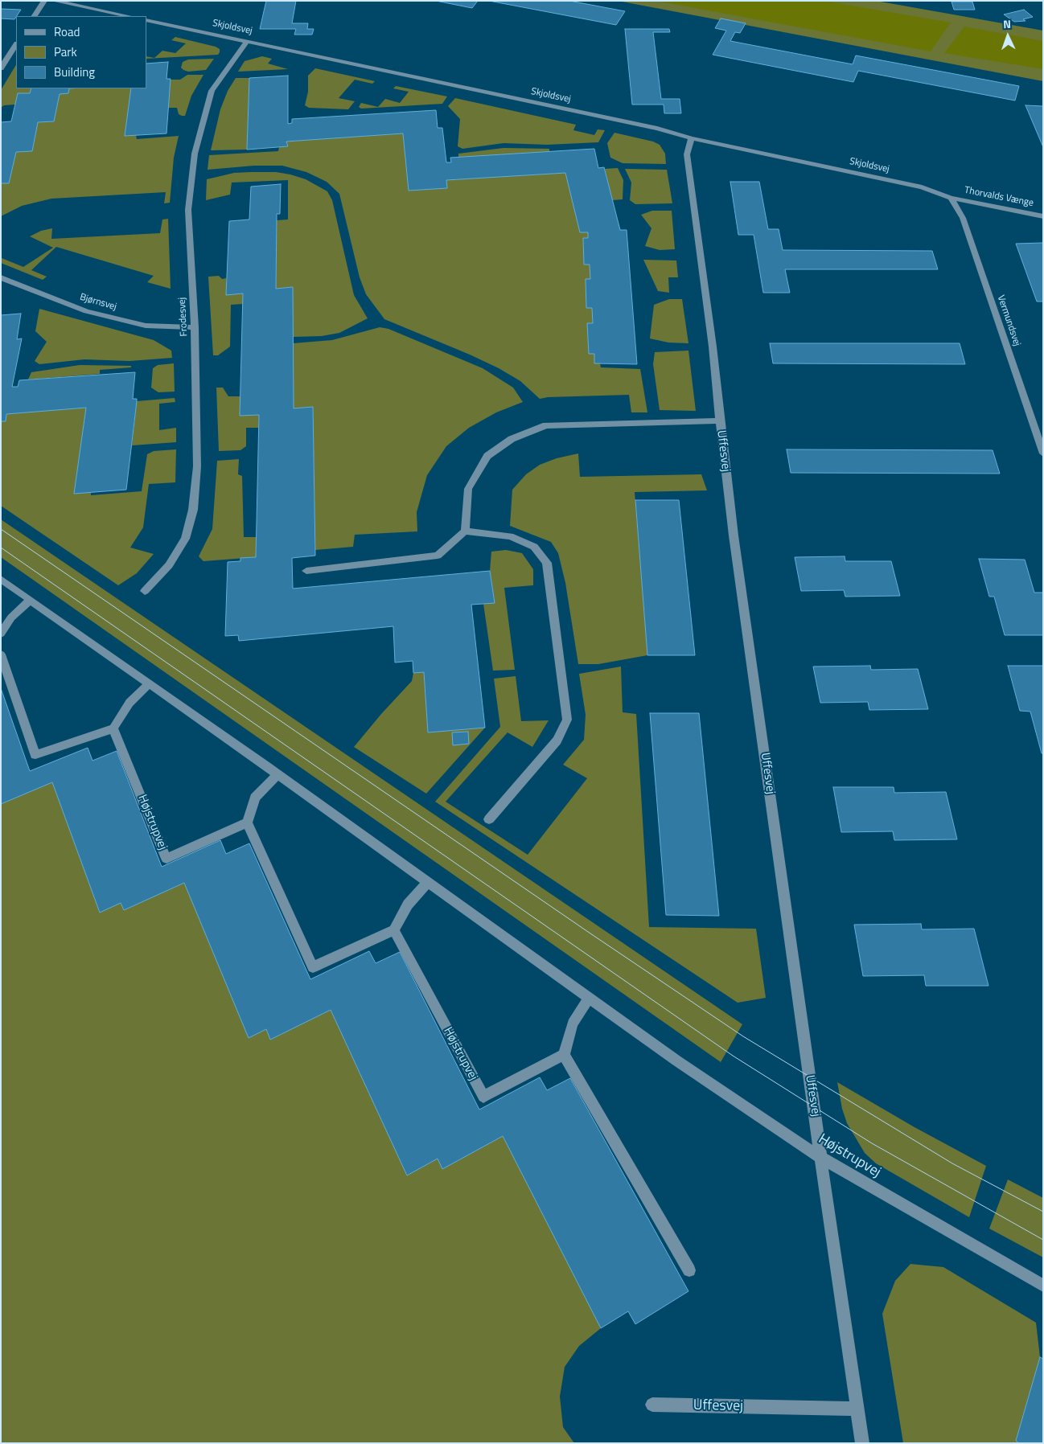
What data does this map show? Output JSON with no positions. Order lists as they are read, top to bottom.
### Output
{
  "streets": {
    "street": [
      "Skjoldsvej",
      "Thorvalds Vænge",
      "Bjørnsvej",
      "Frodesvej",
      "Vermundsvej",
      "Uffesvej",
      "Højstrupvej"
    ]
  },
  "crossings": [
    ["Skjoldsvej", "Thorvalds Vænge"],
    ["Skjoldsvej", "Frodesvej"],
    ["Skjoldsvej", "Vermundsvej"],
    ["Skjoldsvej", "Uffesvej"],
    ["Thorvalds Vænge", "Vermundsvej"],
    ["Bjørnsvej", "Frodesvej"],
    ["Uffesvej", "Højstrupvej"]
  ],
  "legend": ["Road", "Park", "Building"],
  "north": "top"
}
